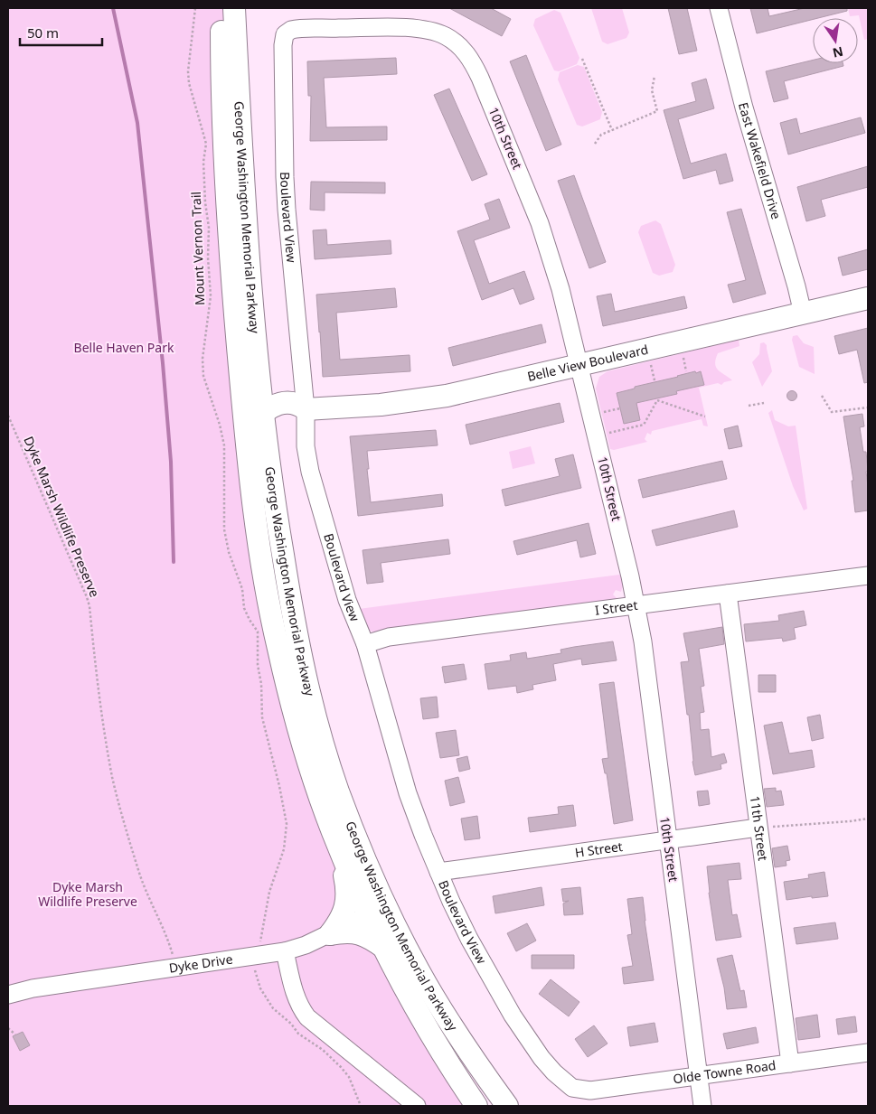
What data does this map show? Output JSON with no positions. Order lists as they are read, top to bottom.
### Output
{
  "streets": {
    "main road": ["George Washington Memorial Parkway", "Belle View Boulevard"],
    "street": [
      "10th Street",
      "East Wakefield Drive",
      "Boulevard View",
      "I Street",
      "11th Street",
      "H Street",
      "Dyke Drive",
      "Olde Towne Road"
    ],
    "path": ["Mount Vernon Trail", "Dyke Marsh Wildlife Preserve"]
  },
  "crossings": [
    ["10th Street", "Boulevard View"],
    ["10th Street", "Belle View Boulevard"],
    ["10th Street", "I Street"],
    ["10th Street", "H Street"],
    ["10th Street", "Olde Towne Road"],
    ["East Wakefield Drive", "Belle View Boulevard"],
    ["George Washington Memorial Parkway", "Belle View Boulevard"],
    ["George Washington Memorial Parkway", "Dyke Drive"],
    ["Boulevard View", "Belle View Boulevard"],
    ["Boulevard View", "I Street"],
    ["Boulevard View", "H Street"],
    ["Boulevard View", "Olde Towne Road"],
    ["Dyke Marsh Wildlife Preserve", "Dyke Drive"],
    ["I Street", "11th Street"],
    ["11th Street", "H Street"],
    ["11th Street", "Olde Towne Road"]
  ],
  "parks": ["Belle Haven Park", "Dyke Marsh Wildlife Preserve"],
  "scale_bar": "50 m",
  "north": "bottom"
}
